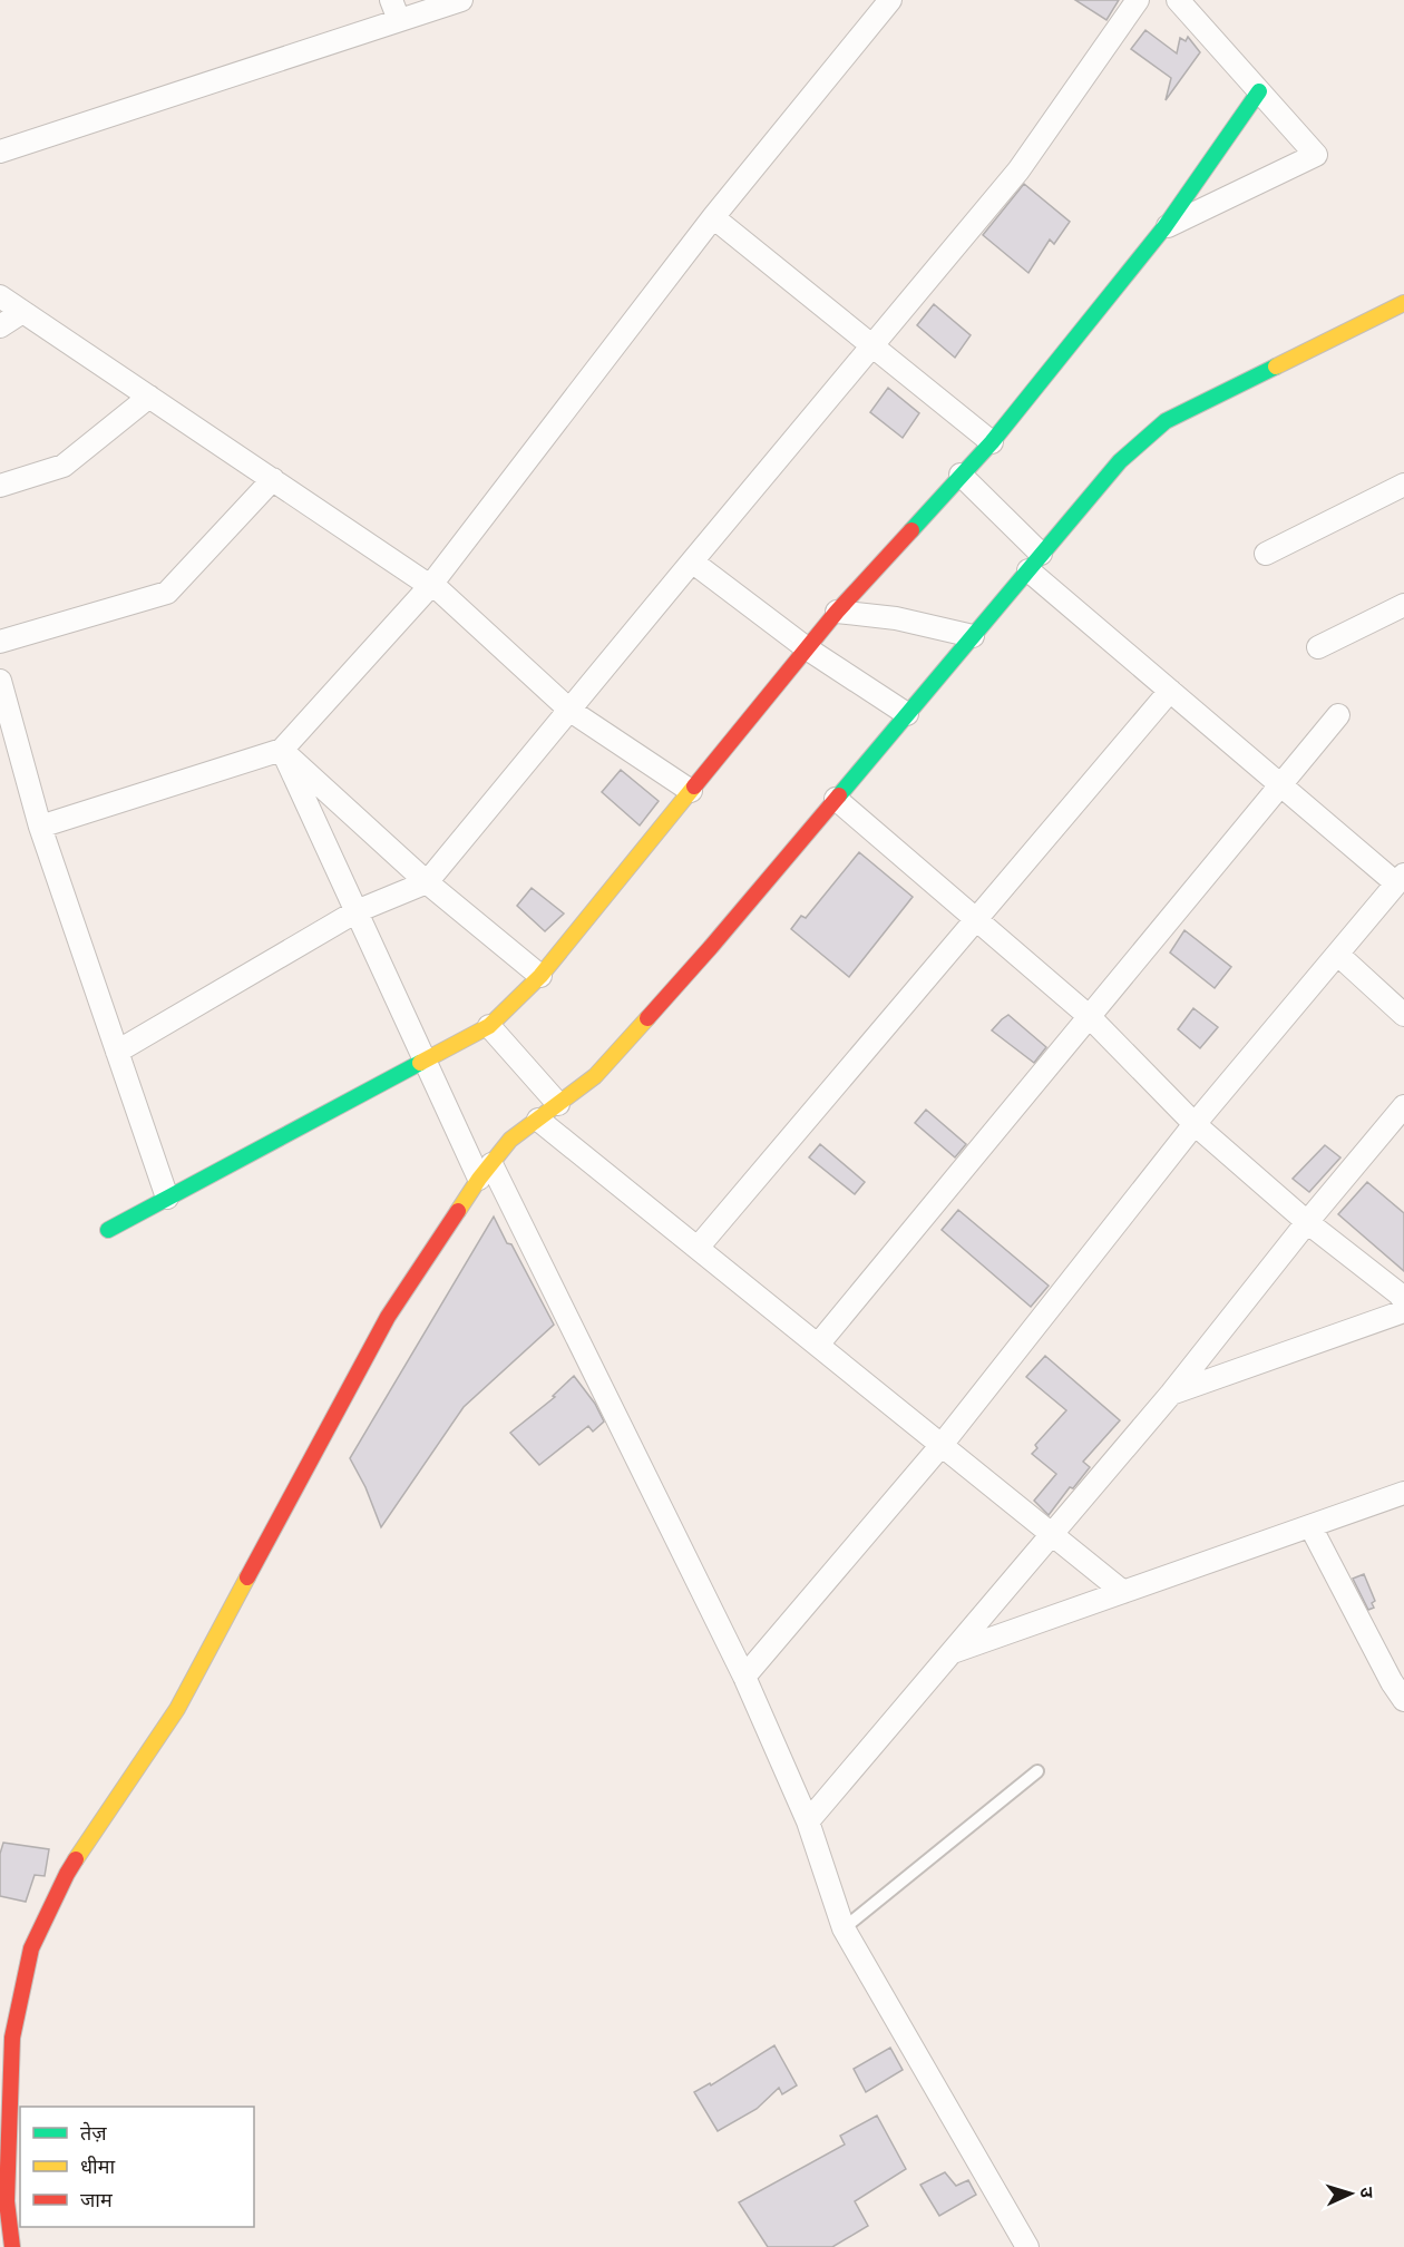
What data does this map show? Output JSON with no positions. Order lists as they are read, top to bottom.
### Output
{
  "legend": ["तेज़", "धीमा", "जाम"],
  "north": "right"
}
